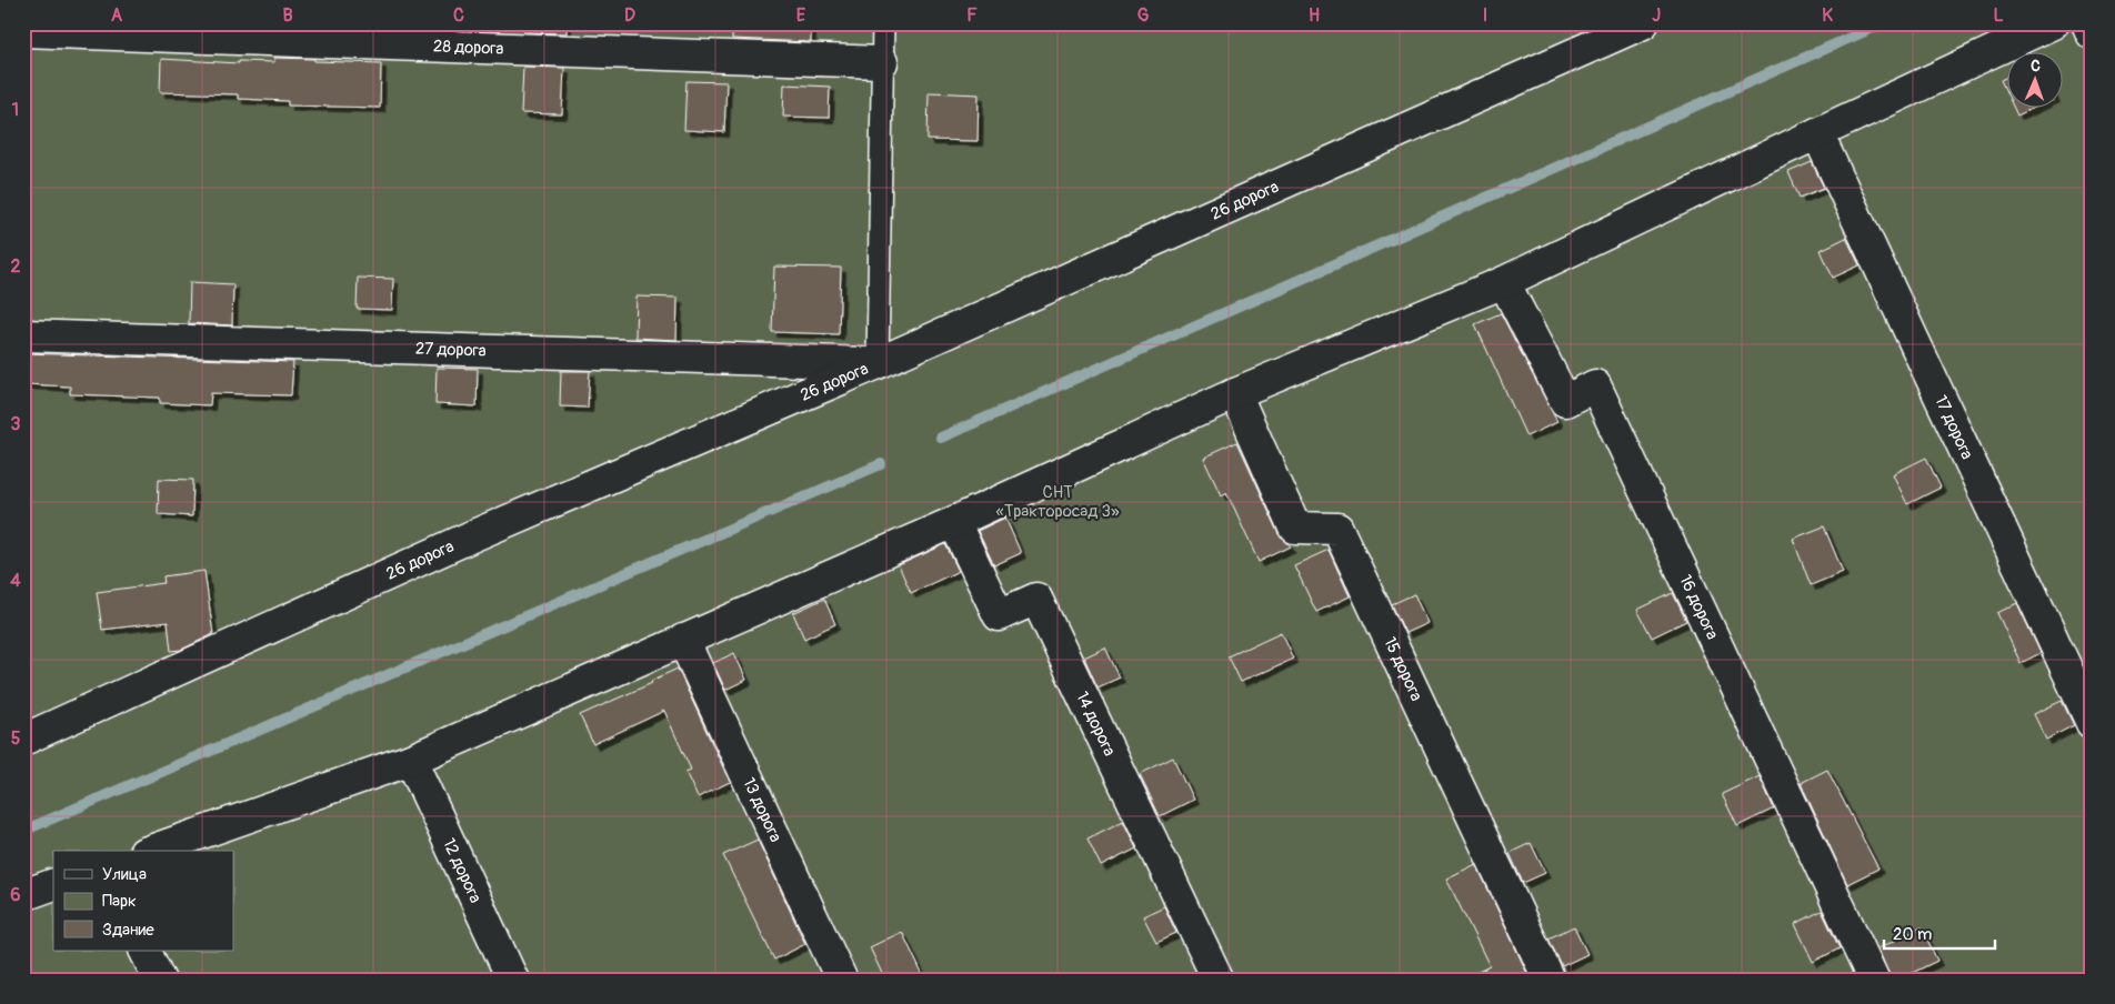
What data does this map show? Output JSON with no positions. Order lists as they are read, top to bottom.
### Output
{
  "streets": {
    "street": [
      "28 дорога",
      "26 дорога",
      "27 дорога",
      "17 дорога",
      "16 дорога",
      "15 дорога",
      "14 дорога",
      "13 дорога",
      "12 дорога"
    ]
  },
  "crossings": [
    ["26 дорога", "27 дорога"]
  ],
  "parks": ["СНТ «Тракторосад 3»"],
  "legend": ["Улица", "Парк", "Здание"],
  "scale_bar": "20 m",
  "north": "top",
  "grid": {
    "columns": [
      "A",
      "B",
      "C",
      "D",
      "E",
      "F",
      "G",
      "H",
      "I",
      "J",
      "K",
      "L"
    ],
    "rows": [
      "1",
      "2",
      "3",
      "4",
      "5",
      "6"
    ]
  }
}
